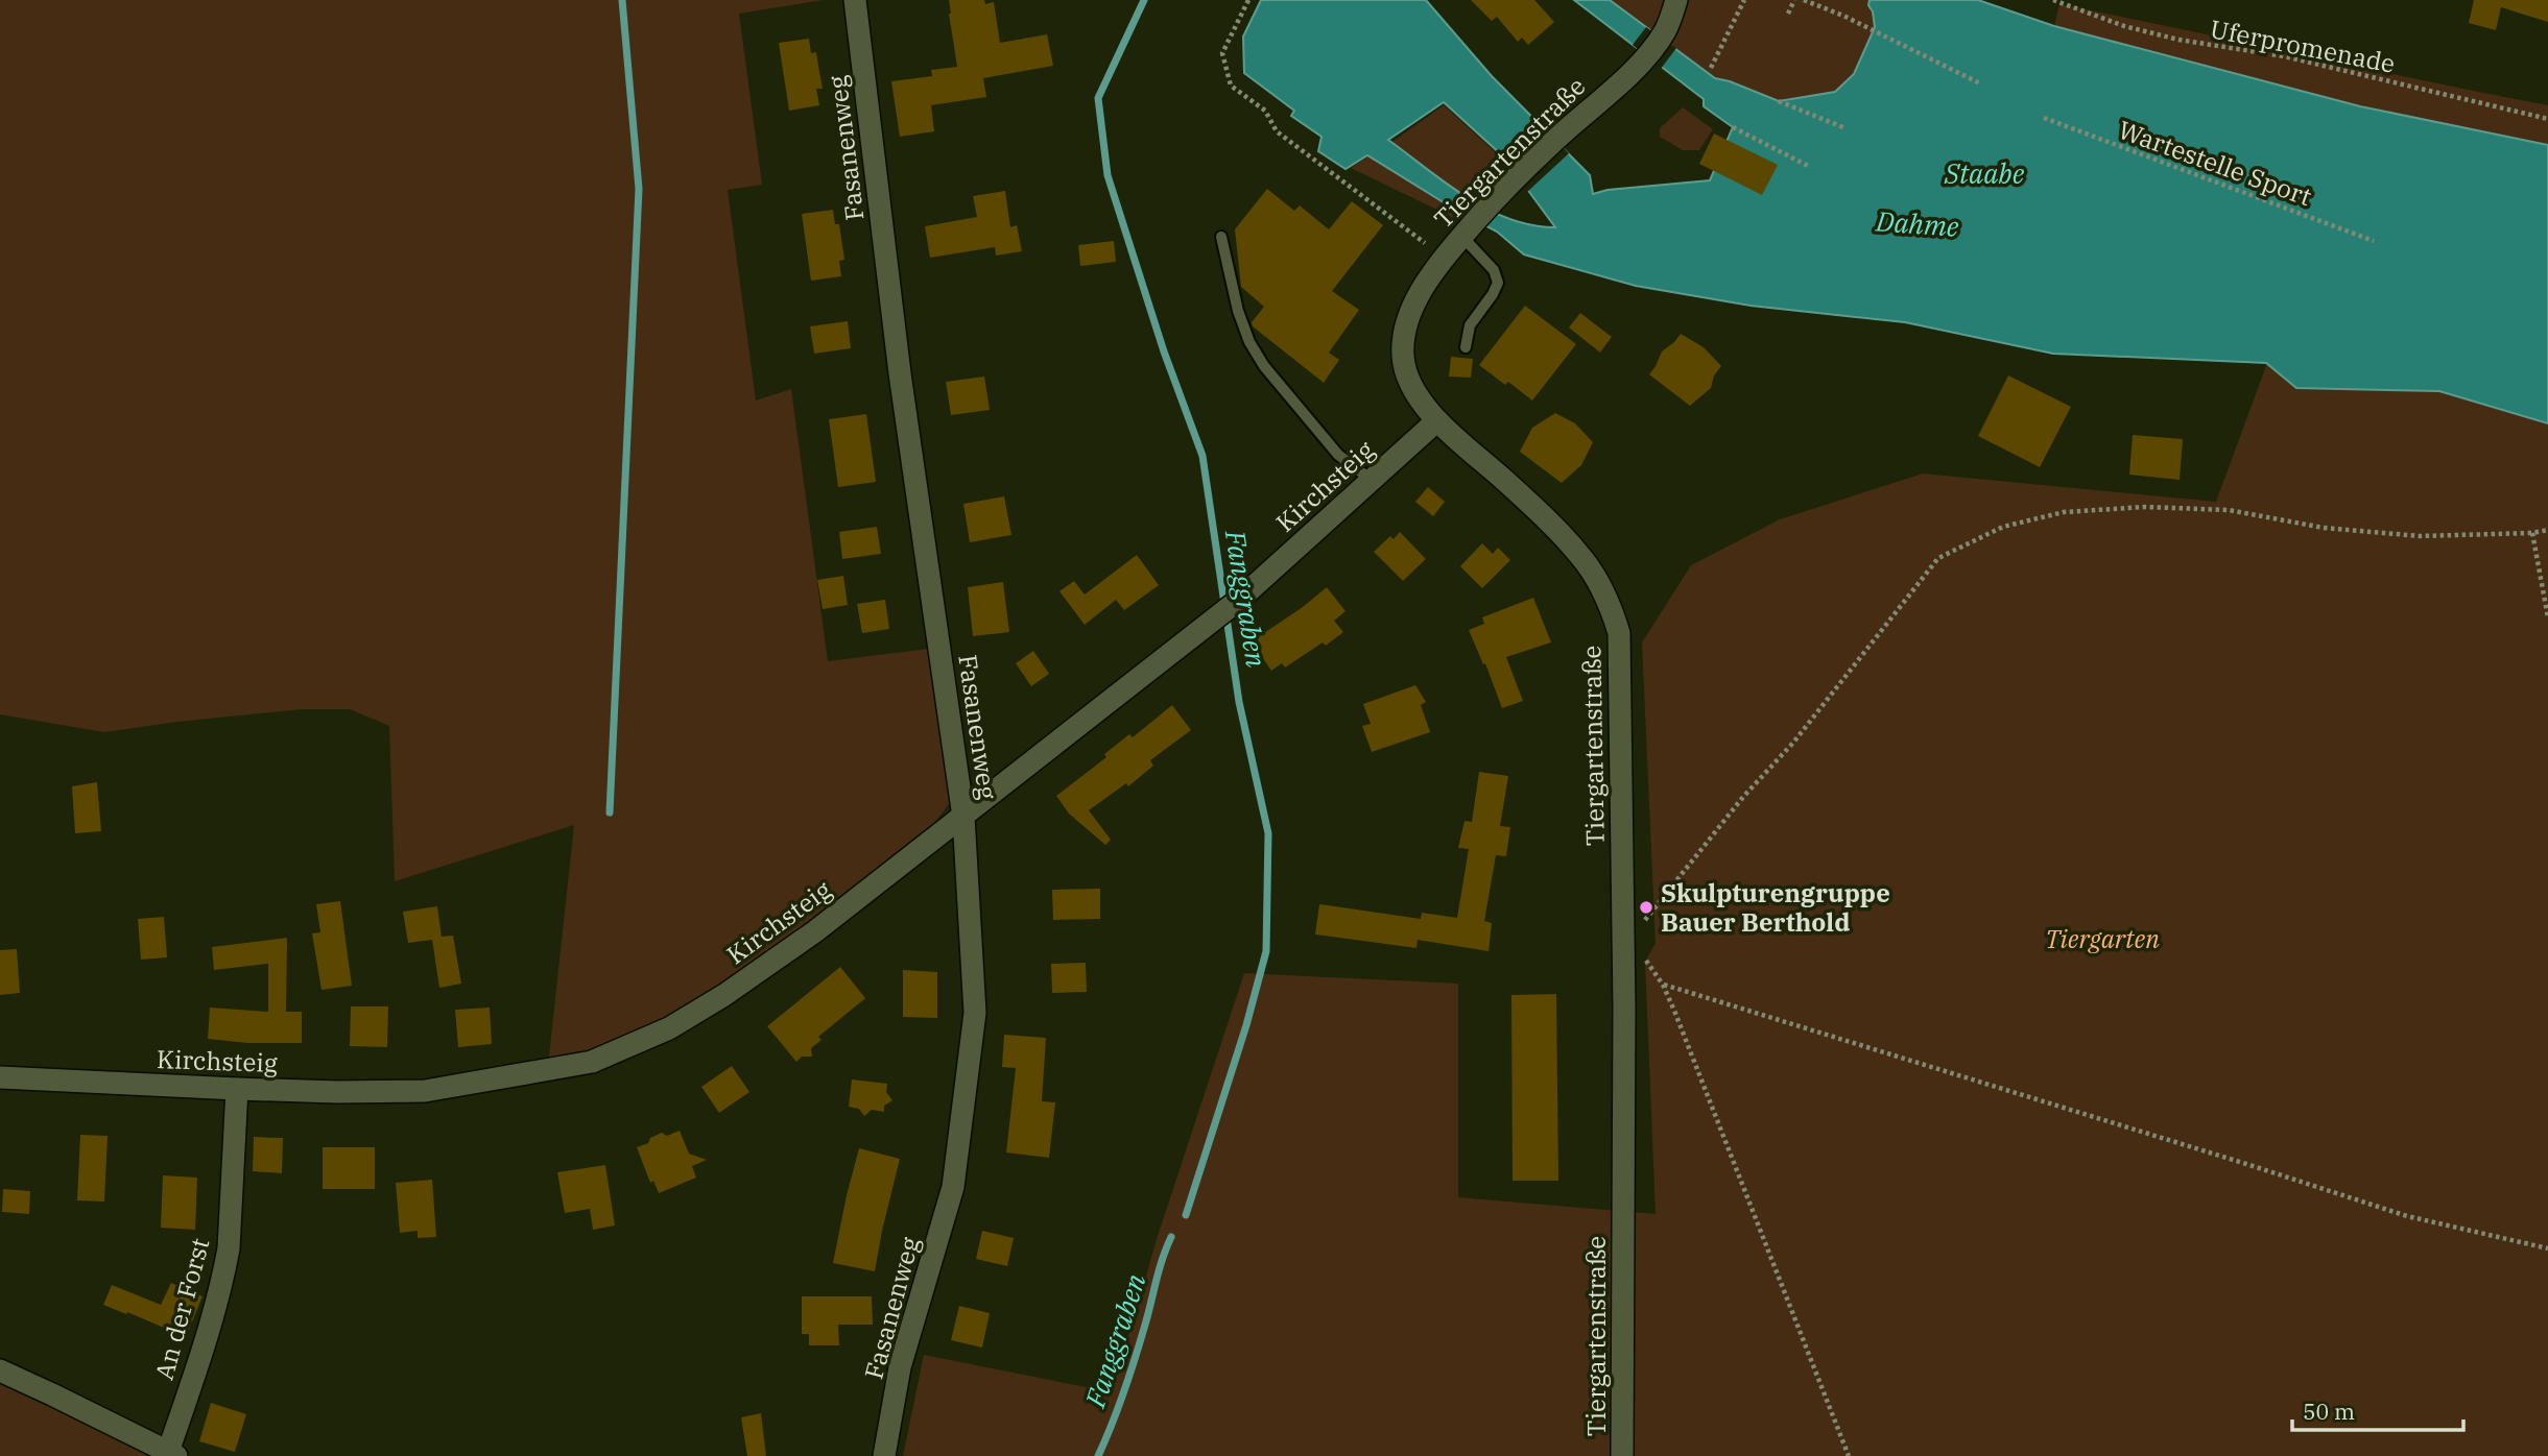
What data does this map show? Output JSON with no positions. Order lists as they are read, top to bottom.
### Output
{
  "streets": {
    "street": [
      "Fasanenweg",
      "Tiergartenstraße",
      "Kirchsteig",
      "An der Forst"
    ],
    "path": ["Uferpromenade", "Wartestelle Sport"]
  },
  "crossings": [
    ["Fasanenweg", "Kirchsteig"],
    ["Tiergartenstraße", "Kirchsteig"],
    ["Kirchsteig", "An der Forst"]
  ],
  "water": ["Staabe", "Dahme", "Fanggraben"],
  "parks": ["Tiergarten"],
  "places": ["Skulpturengruppe Bauer Berthold"],
  "scale_bar": "50 m"
}
